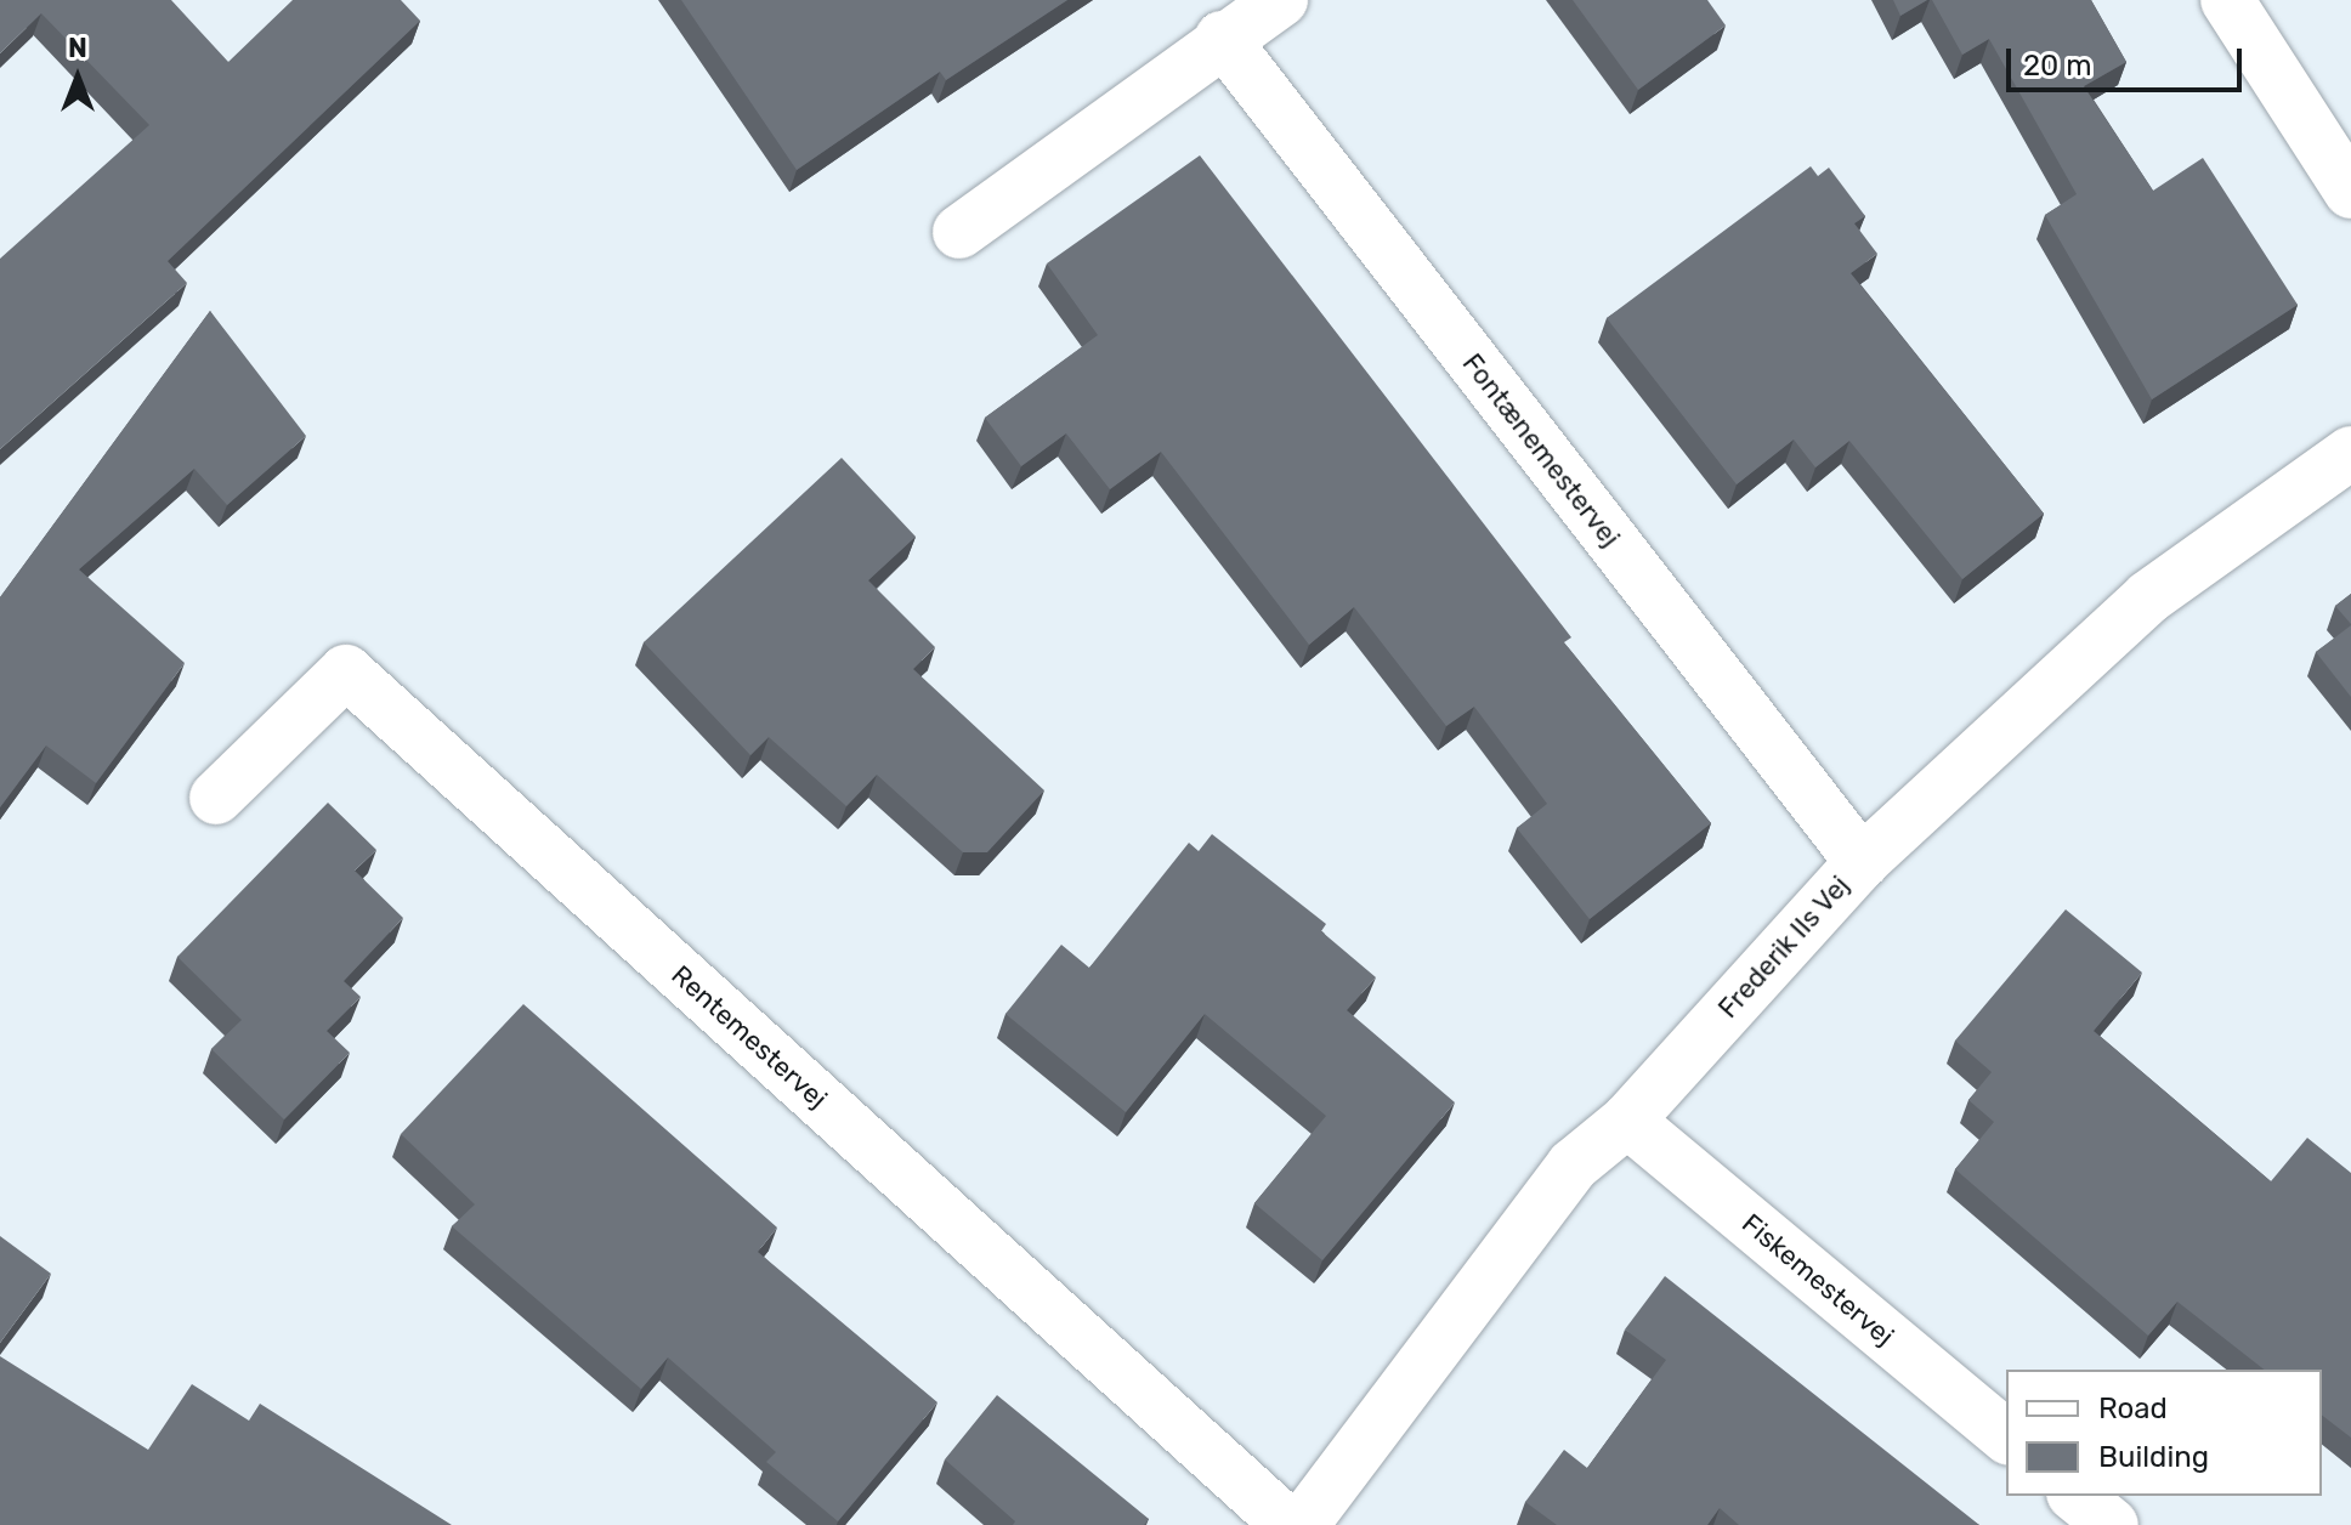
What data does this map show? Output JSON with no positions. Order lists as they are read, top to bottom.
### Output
{
  "streets": {
    "street": [
      "Fontænemestervej",
      "Frederik IIs Vej",
      "Rentemestervej",
      "Fiskemestervej"
    ]
  },
  "crossings": [
    ["Fontænemestervej", "Frederik IIs Vej"],
    ["Frederik IIs Vej", "Fiskemestervej"]
  ],
  "legend": ["Road", "Building"],
  "scale_bar": "20 m",
  "north": "top"
}
